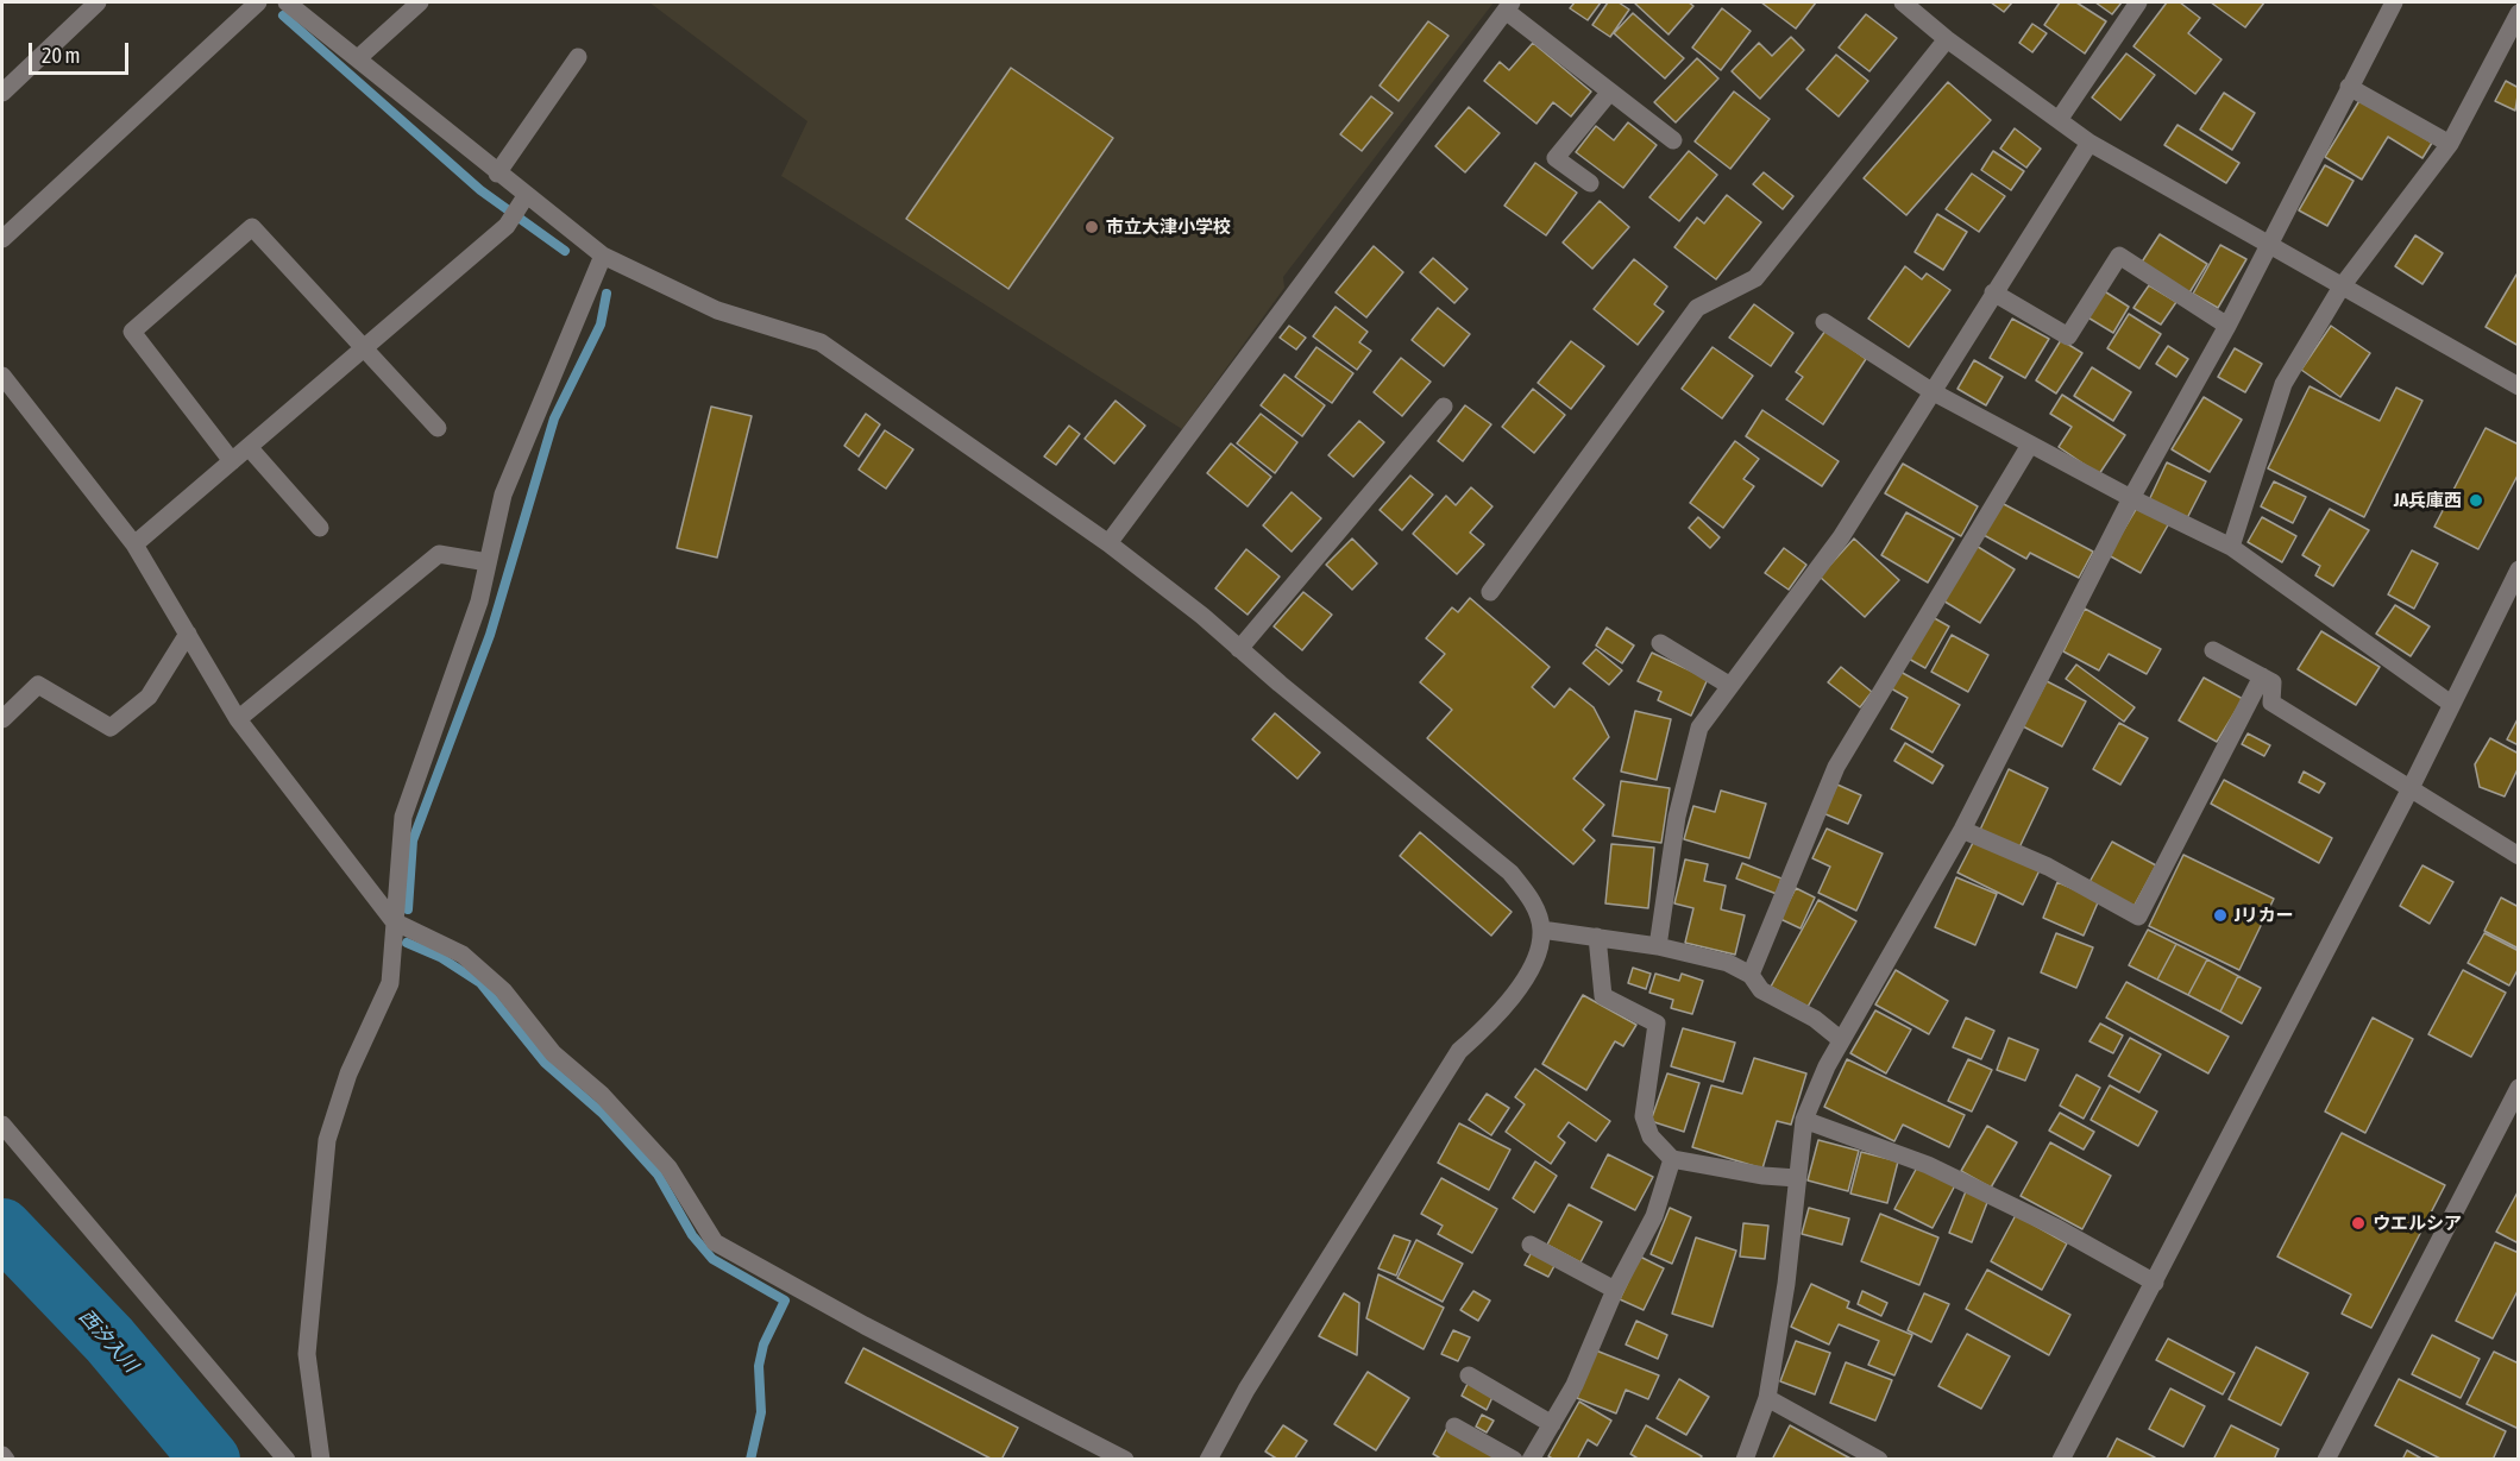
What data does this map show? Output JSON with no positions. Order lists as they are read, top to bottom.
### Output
{
  "water": ["西汐入川"],
  "places": [
    "市立大津小学校",
    "JA兵庫西",
    "Jリカー",
    "ウエルシア"
  ],
  "scale_bar": "20 m"
}
